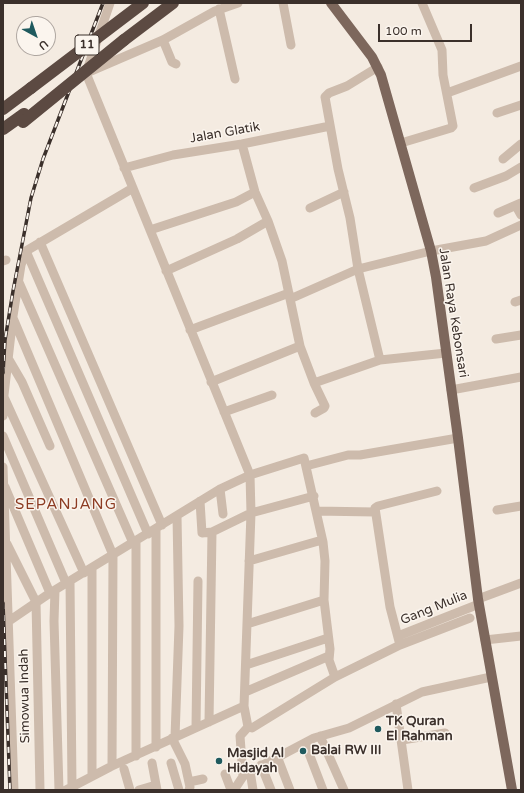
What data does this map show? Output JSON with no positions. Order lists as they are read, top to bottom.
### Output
{
  "streets": {
    "highway": ["11"],
    "main road": ["Jalan Raya Kebonsari"],
    "street": ["Jalan Glatik", "Gang Mulia", "Simowua Indah"]
  },
  "crossings": [
    ["Jalan Raya Kebonsari", "Gang Mulia"]
  ],
  "districts": ["SEPANJANG"],
  "places": ["TK Quran El Rahman", "Balai RW III", "Masjid Al Hidayah"],
  "scale_bar": "100 m",
  "north": "bottom right"
}
